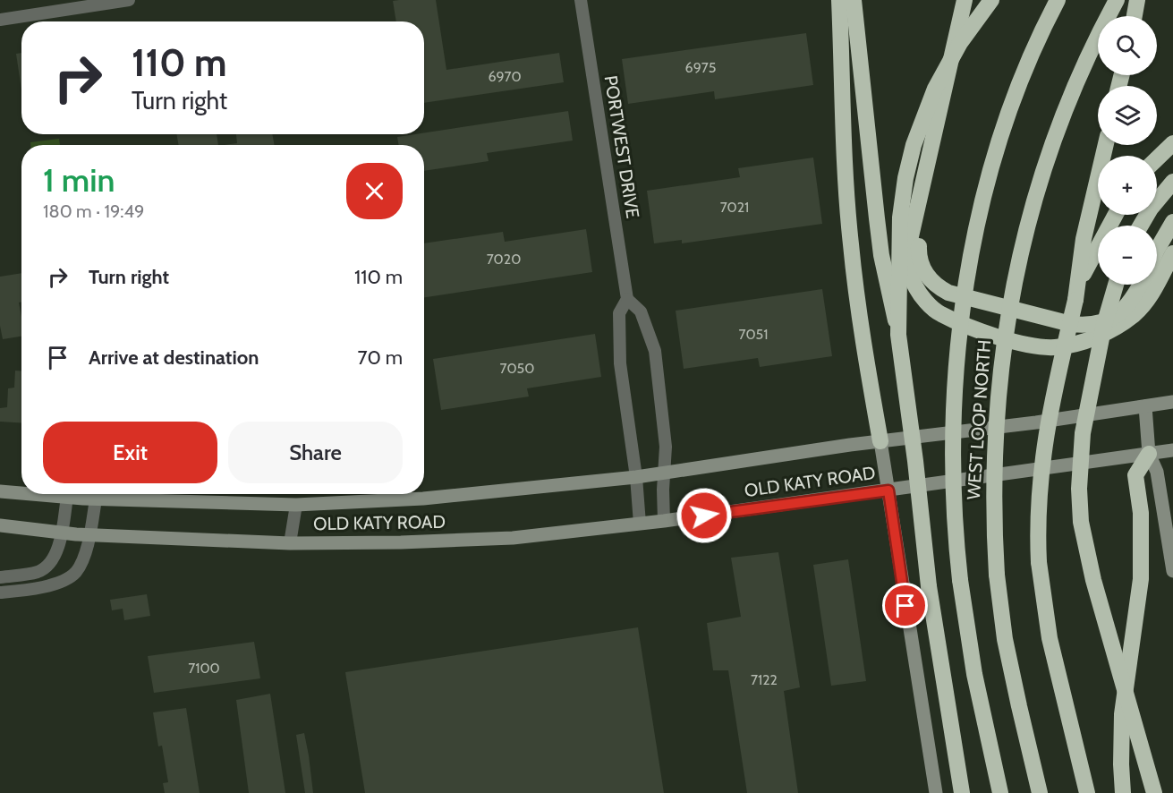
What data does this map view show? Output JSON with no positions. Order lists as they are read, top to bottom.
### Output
{
  "streets": {
    "highway": ["WEST LOOP NORTH"],
    "main road": ["OLD KATY ROAD"],
    "street": ["PORTWEST DRIVE"]
  },
  "crossings": [
    ["PORTWEST DRIVE", "OLD KATY ROAD"]
  ],
  "house_numbers": [
    "6975",
    "6970",
    "7021",
    "7020",
    "7051",
    "7050",
    "7100",
    "7122"
  ],
  "page": {
    "map_buttons": ["+", "−"],
    "turn": ["110 m", "Turn right"],
    "heading": ["1 min", "180 m · 19:49"],
    "list": [
      {
        "name": "Turn right",
        "value": "110 m"
      },
      {
        "name": "Arrive at destination",
        "value": "70 m"
      }
    ],
    "buttons": ["Exit", "Share"]
  }
}
